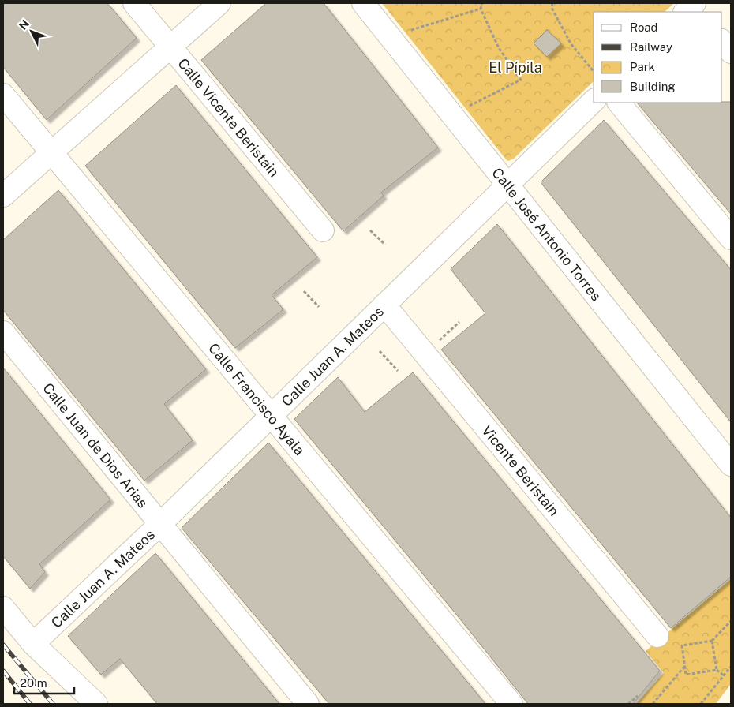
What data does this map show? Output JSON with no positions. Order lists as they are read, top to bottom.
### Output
{
  "streets": {
    "main road": [
      "Calle Vicente Beristain",
      "Calle José Antonio Torres",
      "Calle Juan A. Mateos",
      "Calle Francisco Ayala",
      "Calle Juan de Dios Arias",
      "Vicente Beristain"
    ]
  },
  "crossings": [
    ["Calle José Antonio Torres", "Calle Juan A. Mateos"],
    ["Calle Juan A. Mateos", "Calle Francisco Ayala"],
    ["Calle Juan A. Mateos", "Calle Juan de Dios Arias"],
    ["Calle Juan A. Mateos", "Vicente Beristain"]
  ],
  "parks": ["El Pípila"],
  "legend": [
    "Road",
    "Railway",
    "Park",
    "Building"
  ],
  "scale_bar": "20 m",
  "north": "top left"
}
